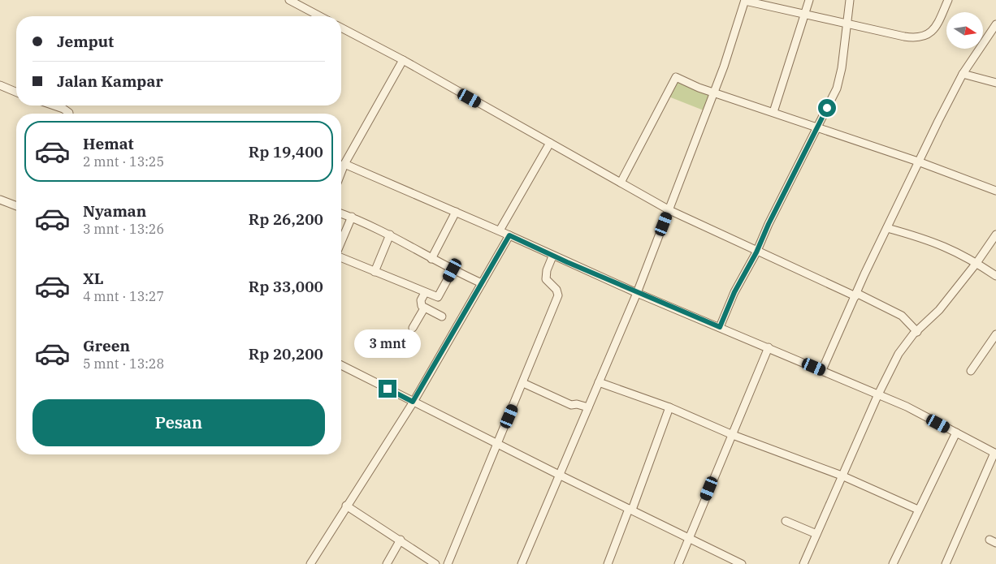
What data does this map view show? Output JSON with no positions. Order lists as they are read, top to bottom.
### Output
{
  "north": "right",
  "page": {
    "banner": ["Jemput", "Jalan Kampar"],
    "list": [
      {
        "name": "Hemat",
        "note": "2 mnt · 13:25",
        "value": "Rp 19,400"
      },
      {
        "name": "Nyaman",
        "note": "3 mnt · 13:26",
        "value": "Rp 26,200"
      },
      {
        "name": "XL",
        "note": "4 mnt · 13:27",
        "value": "Rp 33,000"
      },
      {
        "name": "Green",
        "note": "5 mnt · 13:28",
        "value": "Rp 20,200"
      }
    ],
    "bubble": "3 mnt",
    "buttons": "Pesan"
  }
}
